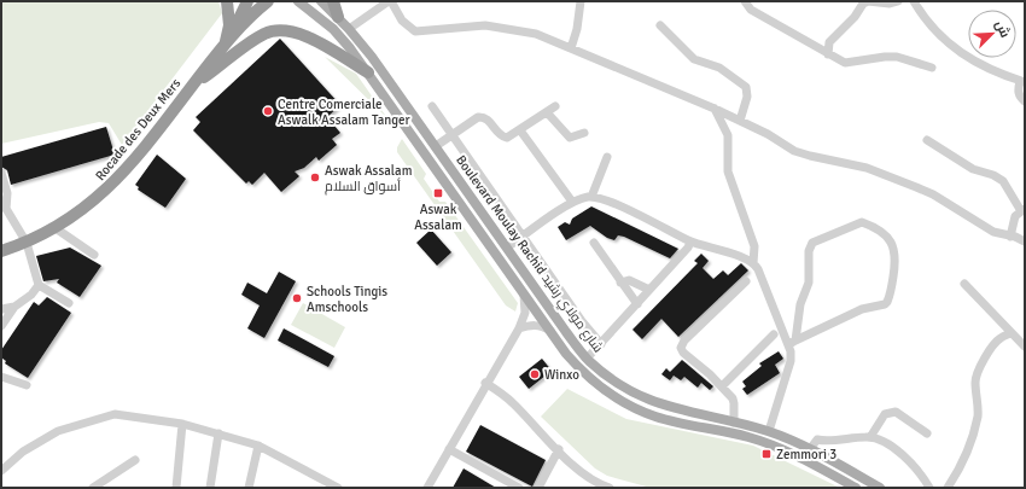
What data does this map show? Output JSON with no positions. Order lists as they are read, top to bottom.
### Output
{
  "streets": {
    "highway": ["Rocade des Deux Mers"],
    "main road": ["Boulevard Moulay Rachid شارع مولاي رشيد"]
  },
  "places": {
    "other": [
      "Centre Comerciale Aswalk Assalam Tanger",
      "Aswak Assalam أسواق السلام",
      "Schools Tingis Amschools",
      "Winxo"
    ],
    "transit": ["Aswak Assalam", "Zemmori 3"]
  },
  "north": "top right"
}
